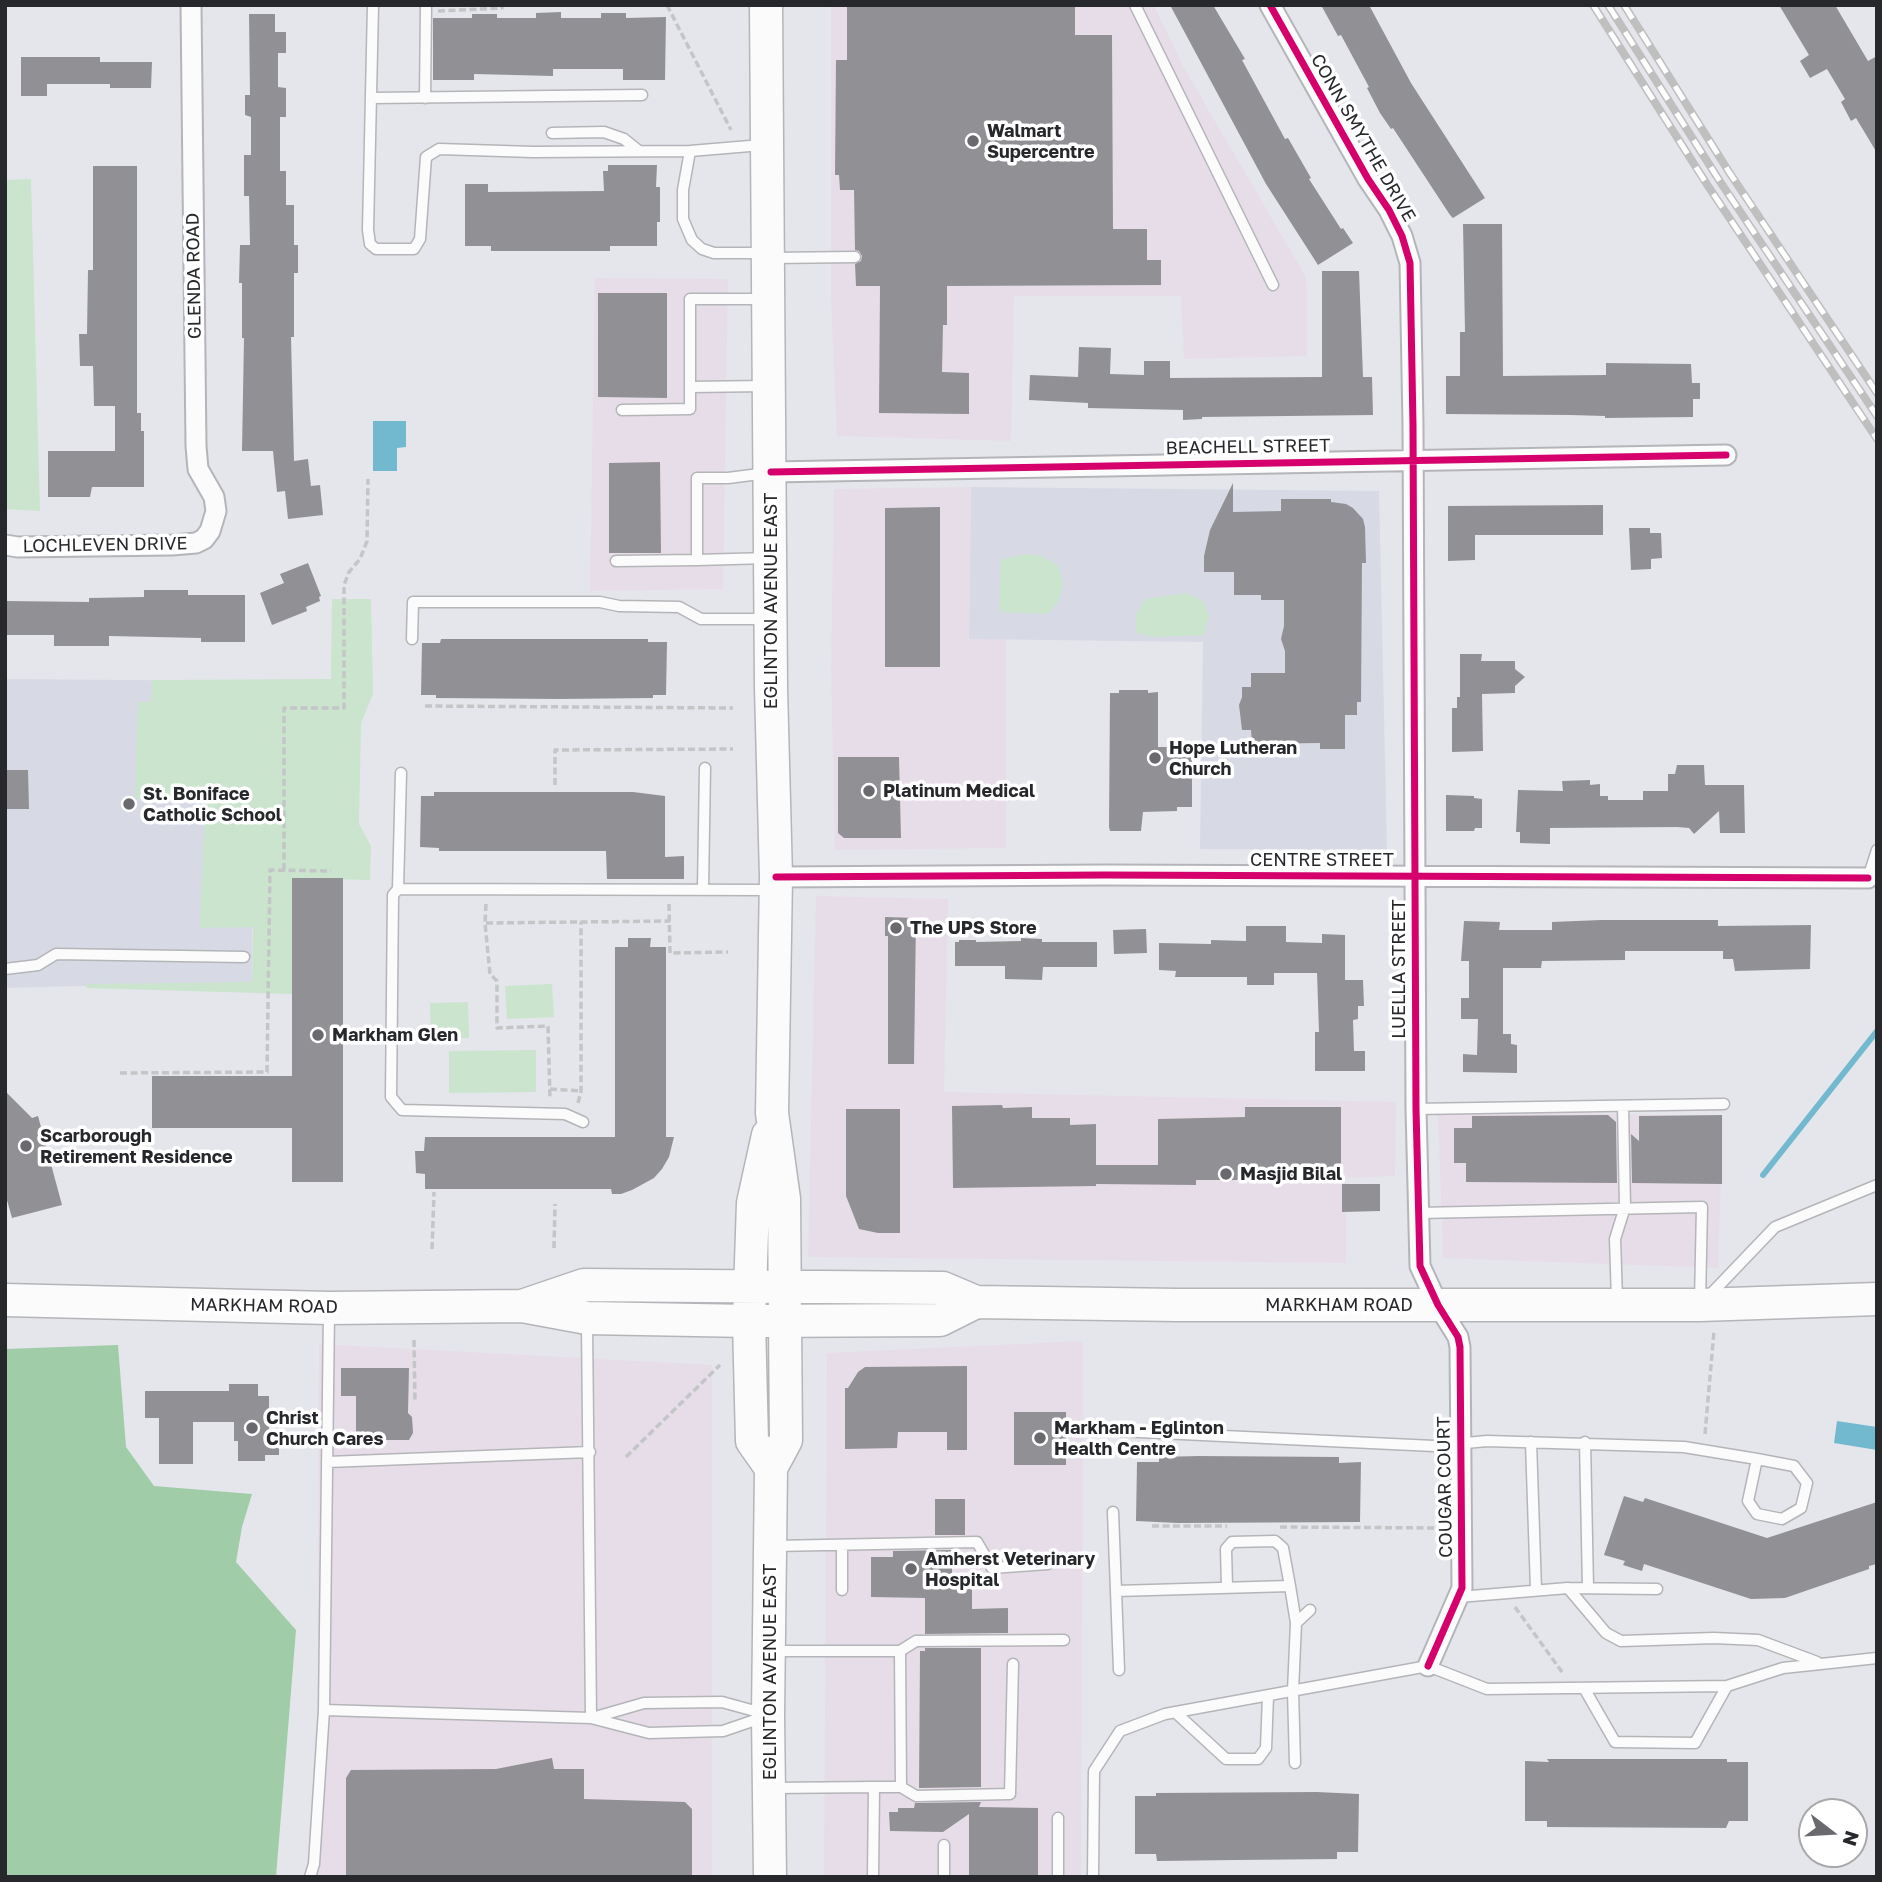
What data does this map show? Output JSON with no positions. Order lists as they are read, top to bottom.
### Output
{
  "streets": {
    "main road": ["EGLINTON AVENUE EAST", "MARKHAM ROAD"],
    "street": [
      "CONN SMYTHE DRIVE",
      "GLENDA ROAD",
      "BEACHELL STREET",
      "LOCHLEVEN DRIVE",
      "CENTRE STREET",
      "LUELLA STREET",
      "COUGAR COURT"
    ]
  },
  "crossings": [
    ["CONN SMYTHE DRIVE", "BEACHELL STREET"],
    ["CONN SMYTHE DRIVE", "LUELLA STREET"],
    ["GLENDA ROAD", "LOCHLEVEN DRIVE"],
    ["BEACHELL STREET", "EGLINTON AVENUE EAST"],
    ["BEACHELL STREET", "LUELLA STREET"],
    ["EGLINTON AVENUE EAST", "CENTRE STREET"],
    ["EGLINTON AVENUE EAST", "MARKHAM ROAD"],
    ["CENTRE STREET", "LUELLA STREET"],
    ["LUELLA STREET", "MARKHAM ROAD"],
    ["LUELLA STREET", "COUGAR COURT"],
    ["MARKHAM ROAD", "COUGAR COURT"]
  ],
  "places": [
    "Walmart Supercentre",
    "Hope Lutheran Church",
    "Platinum Medical",
    "St. Boniface Catholic School",
    "The UPS Store",
    "Markham Glen",
    "Scarborough Retirement Residence",
    "Masjid Bilal",
    "Christ Church Cares",
    "Markham - Eglinton Health Centre",
    "Amherst Veterinary Hospital"
  ],
  "north": "right"
}
